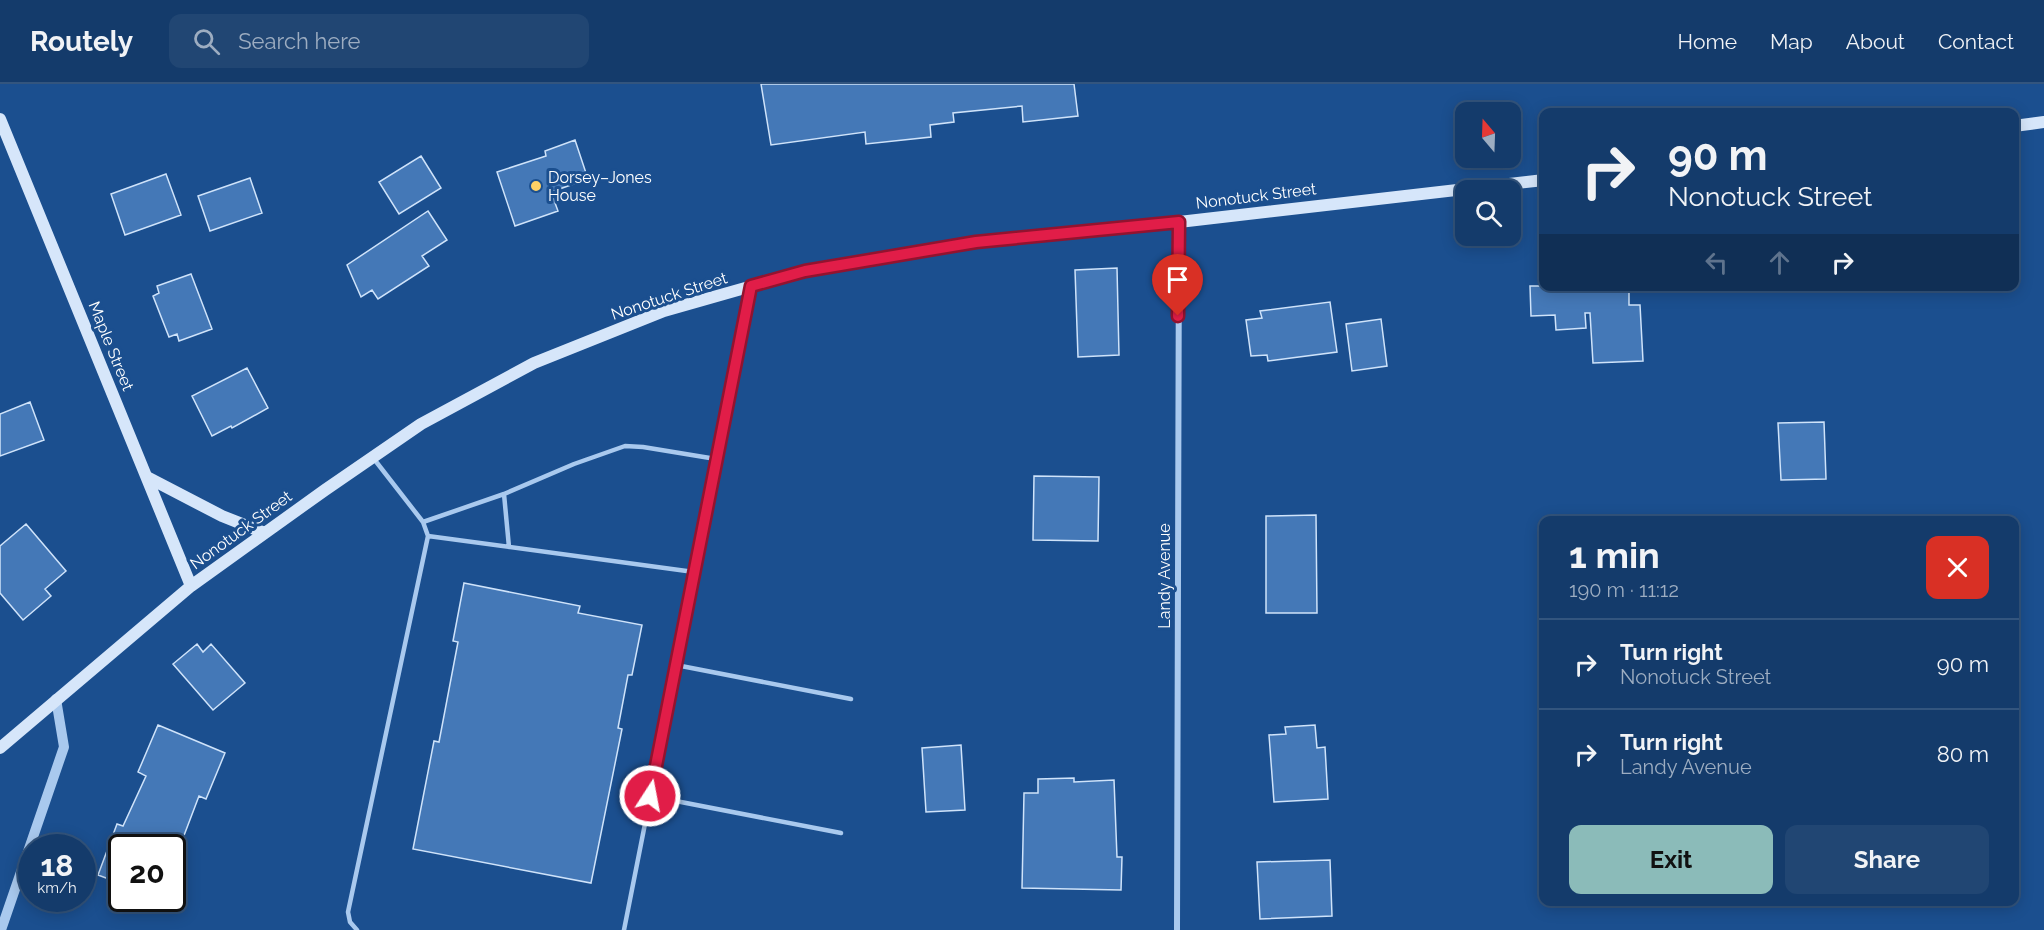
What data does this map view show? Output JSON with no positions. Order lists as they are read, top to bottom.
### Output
{
  "streets": {
    "main road": ["Nonotuck Street", "Maple Street"],
    "street": ["Landy Avenue"]
  },
  "crossings": [
    ["Nonotuck Street", "Maple Street"],
    ["Nonotuck Street", "Landy Avenue"]
  ],
  "places": ["Dorsey–Jones House"],
  "north": "top",
  "page": {
    "header": "Routely",
    "search": "Search here",
    "nav": [
      "Home",
      "Map",
      "About",
      "Contact"
    ],
    "turn": ["90 m", "Nonotuck Street"],
    "heading": ["1 min", "190 m · 11:12"],
    "list": [
      {
        "name": "Turn right",
        "note": "Nonotuck Street",
        "value": "90 m"
      },
      {
        "name": "Turn right",
        "note": "Landy Avenue",
        "value": "80 m"
      }
    ],
    "buttons": ["Exit", "Share"],
    "speed": "18 km/h",
    "limit": "20"
  }
}
